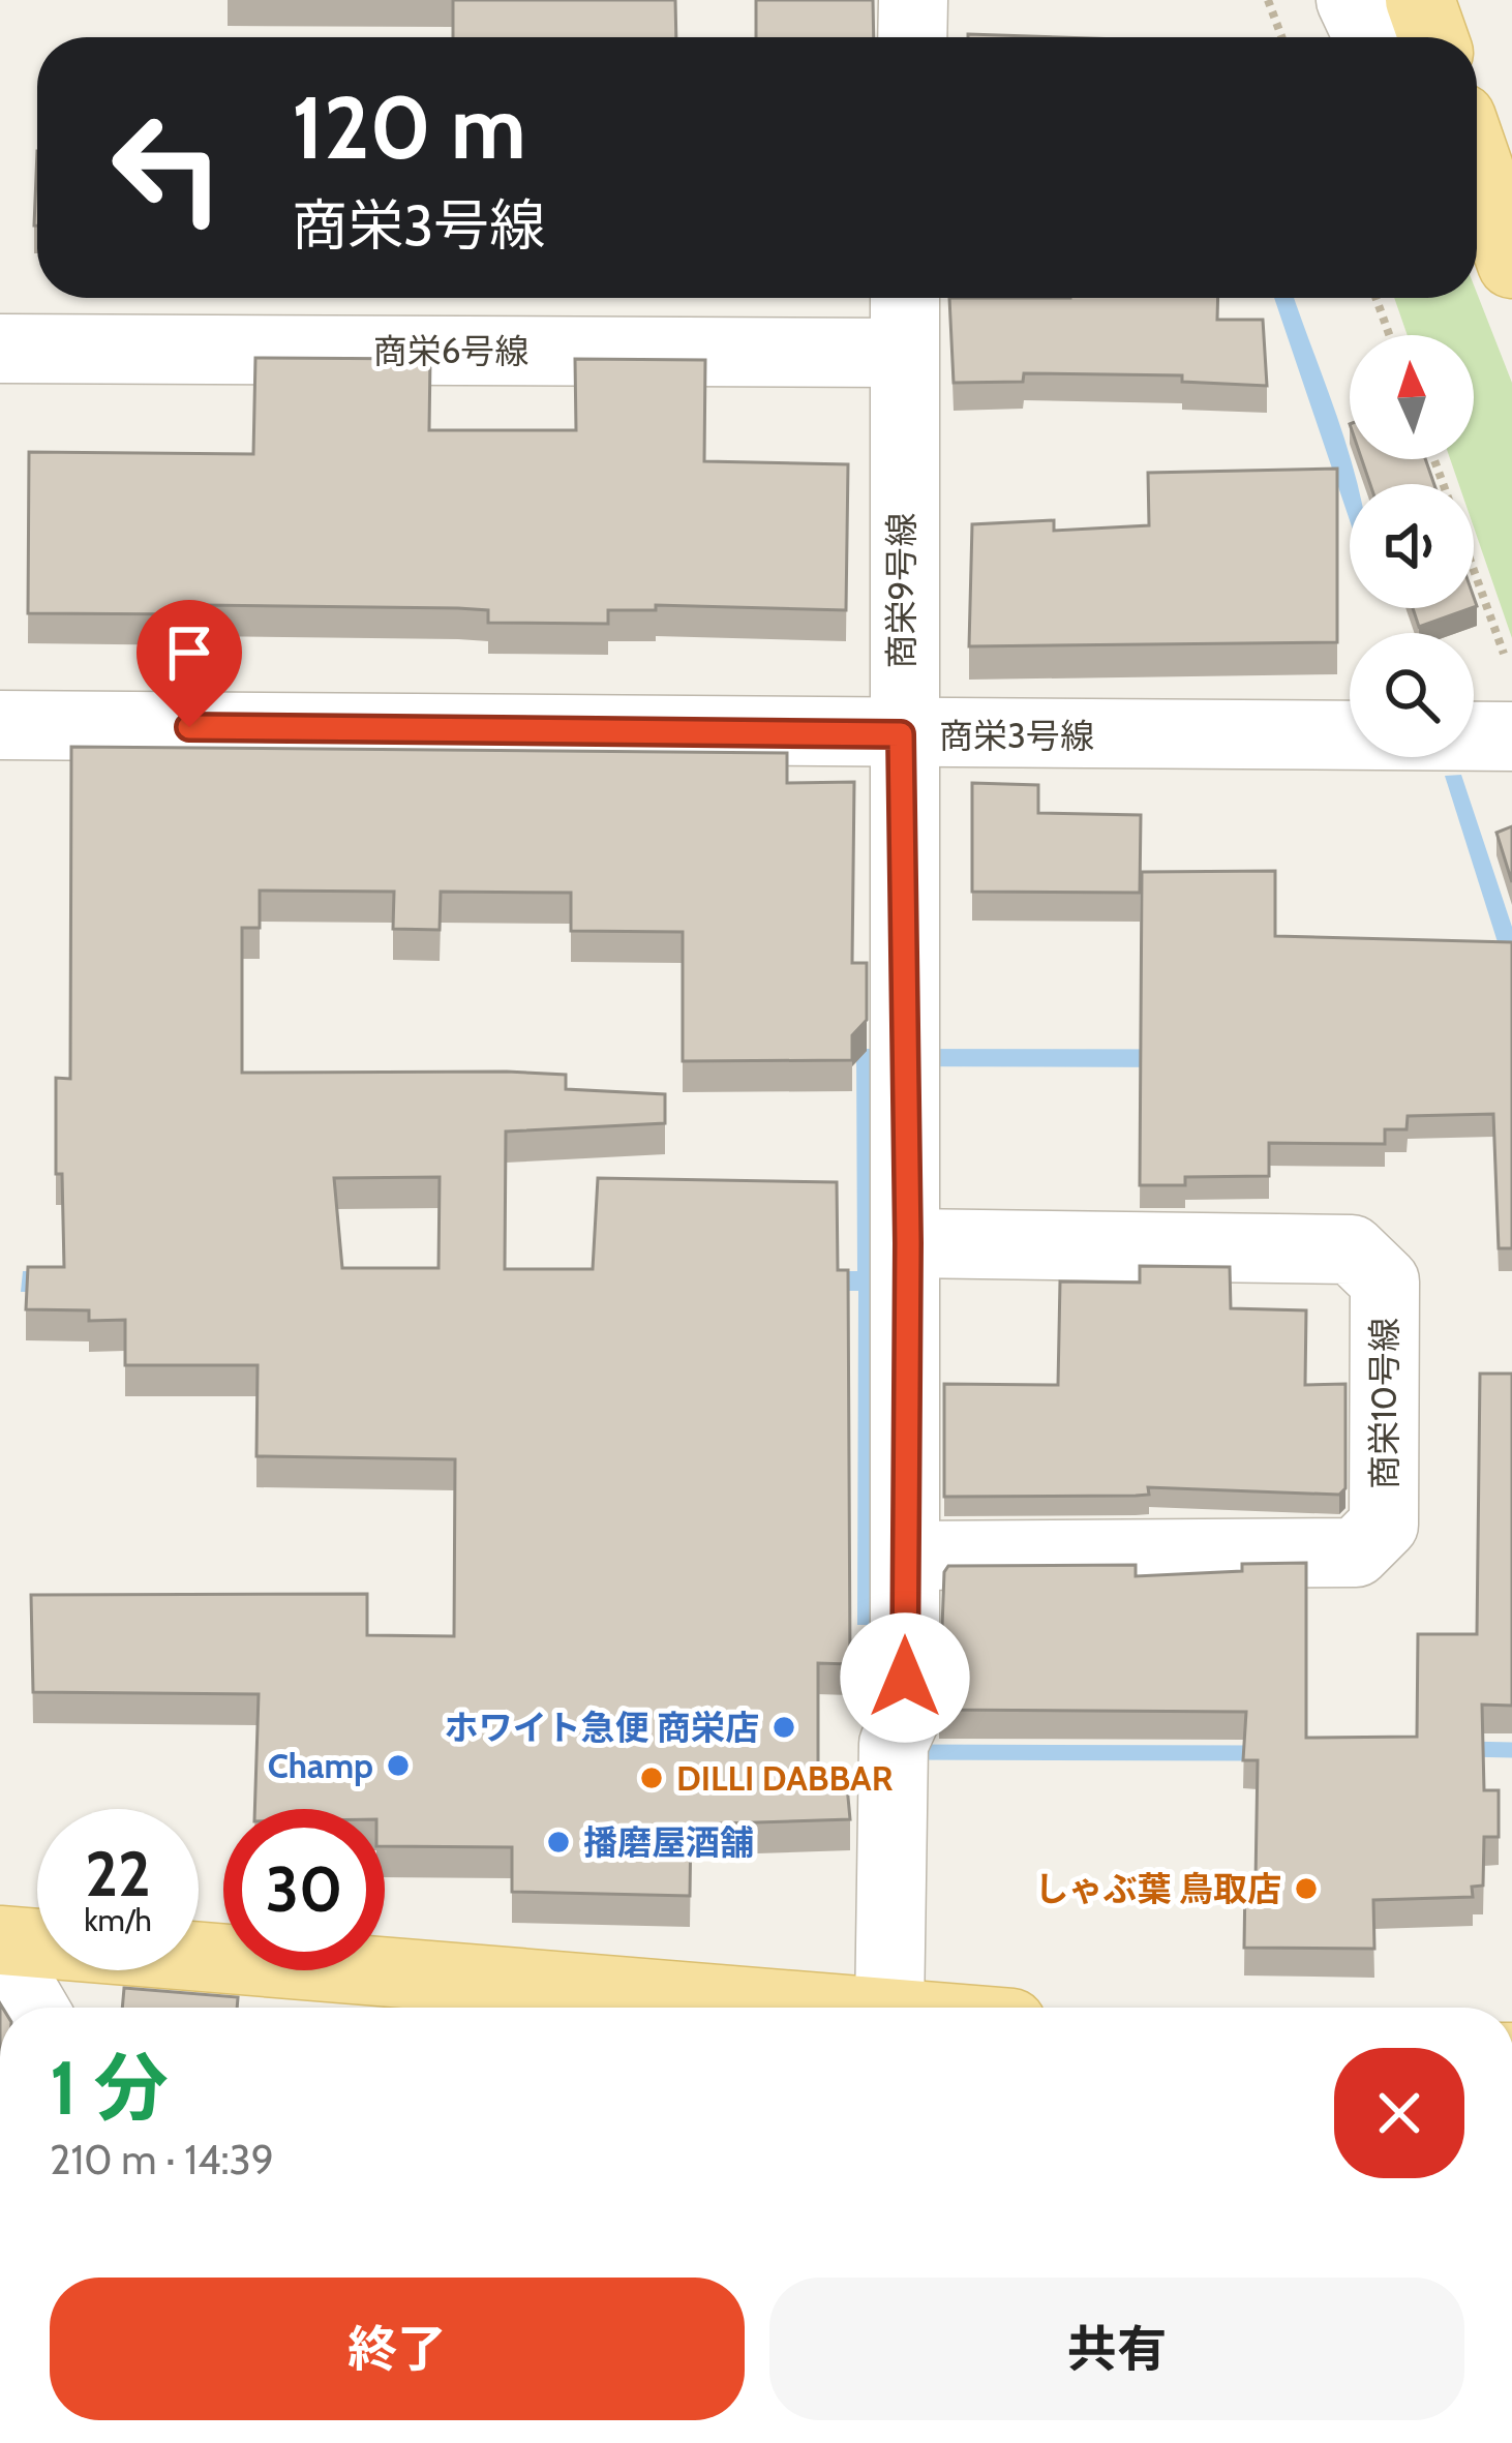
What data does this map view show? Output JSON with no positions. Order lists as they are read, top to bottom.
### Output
{
  "streets": {
    "street": [
      "商栄6号線",
      "商栄9号線",
      "商栄3号線",
      "商栄10号線"
    ]
  },
  "crossings": [
    ["商栄6号線", "商栄9号線"],
    ["商栄9号線", "商栄3号線"],
    ["商栄9号線", "商栄10号線"]
  ],
  "places": [
    "ホワイト急便 商栄店",
    "Champ",
    "DILLI DABBAR",
    "播磨屋酒舗",
    "しゃぶ葉 鳥取店"
  ],
  "north": "top",
  "page": {
    "turn": ["120 m", "商栄3号線"],
    "speed": "22 km/h",
    "limit": "30",
    "heading": ["1 分", "210 m · 14:39"],
    "buttons": ["終了", "共有"]
  }
}
